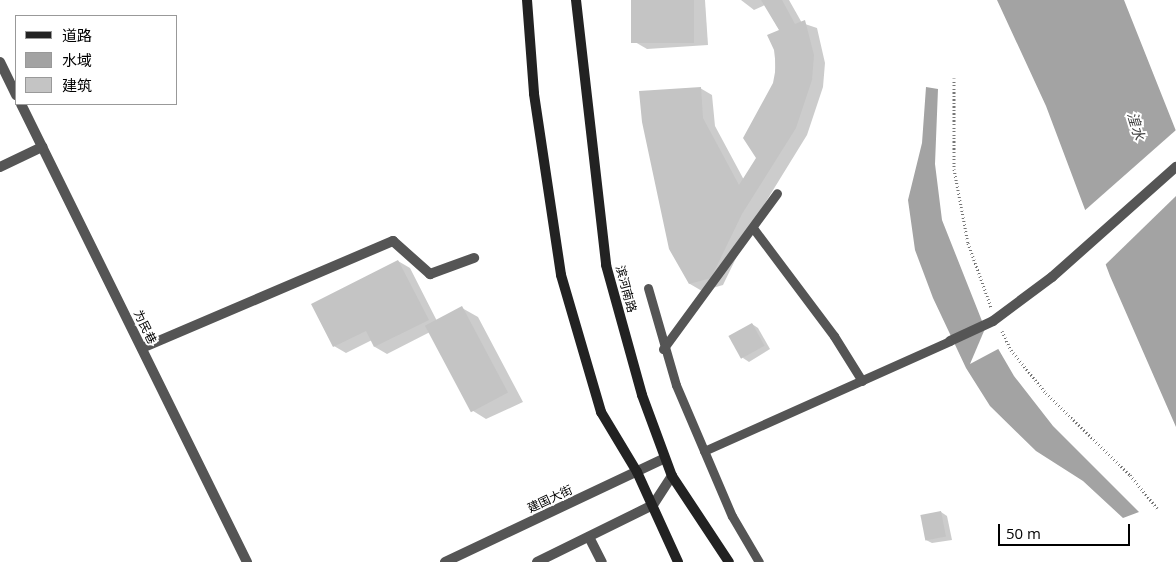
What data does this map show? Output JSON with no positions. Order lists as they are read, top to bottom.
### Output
{
  "streets": {
    "main road": ["滨河南路"],
    "street": ["为民巷", "建国大街"]
  },
  "crossings": [
    ["滨河南路", "建国大街"]
  ],
  "water": ["湟水"],
  "legend": ["道路", "水域", "建筑"],
  "scale_bar": "50 m"
}
